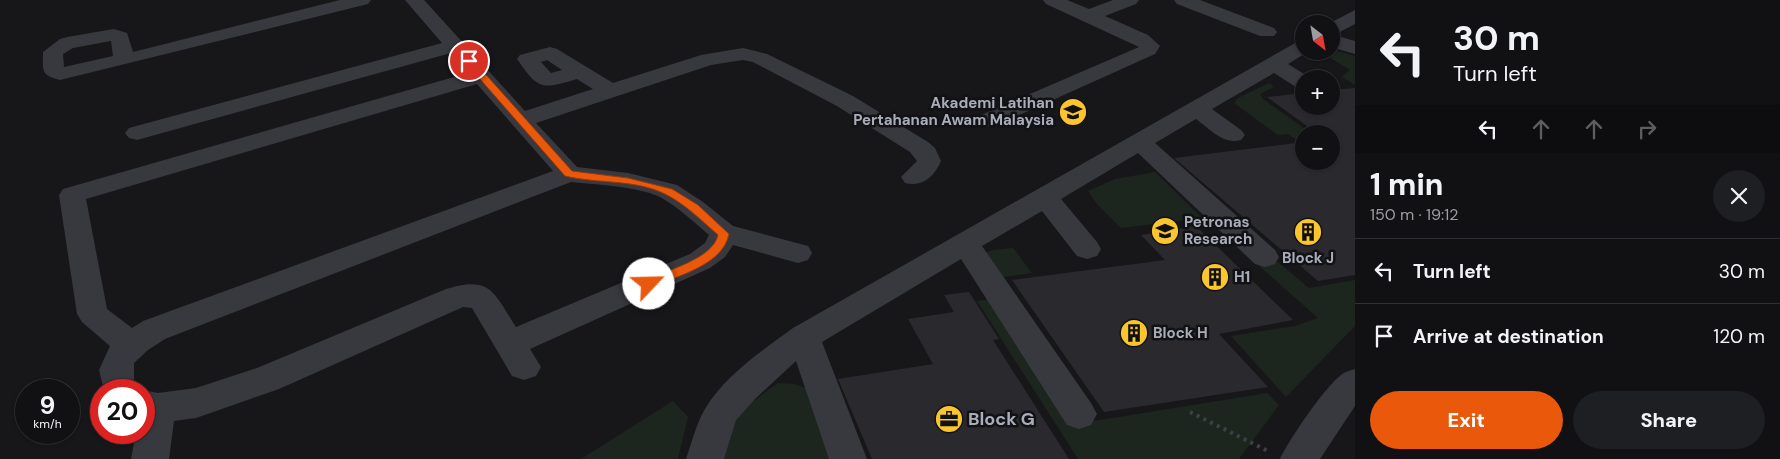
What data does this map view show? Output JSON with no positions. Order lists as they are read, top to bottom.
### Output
{
  "places": {
    "school or university": ["Akademi Latihan Pertahanan Awam Malaysia", "Petronas Research"],
    "building": ["Block J", "H1", "Block H"],
    "office": ["Block G"]
  },
  "north": "bottom right",
  "page": {
    "turn": ["30 m", "Turn left"],
    "map_buttons": ["+", "−"],
    "heading": ["1 min", "150 m · 19:12"],
    "list": [
      {
        "name": "Turn left",
        "value": "30 m"
      },
      {
        "name": "Arrive at destination",
        "value": "120 m"
      }
    ],
    "speed": "9 km/h",
    "limit": "20",
    "buttons": ["Exit", "Share"]
  }
}
